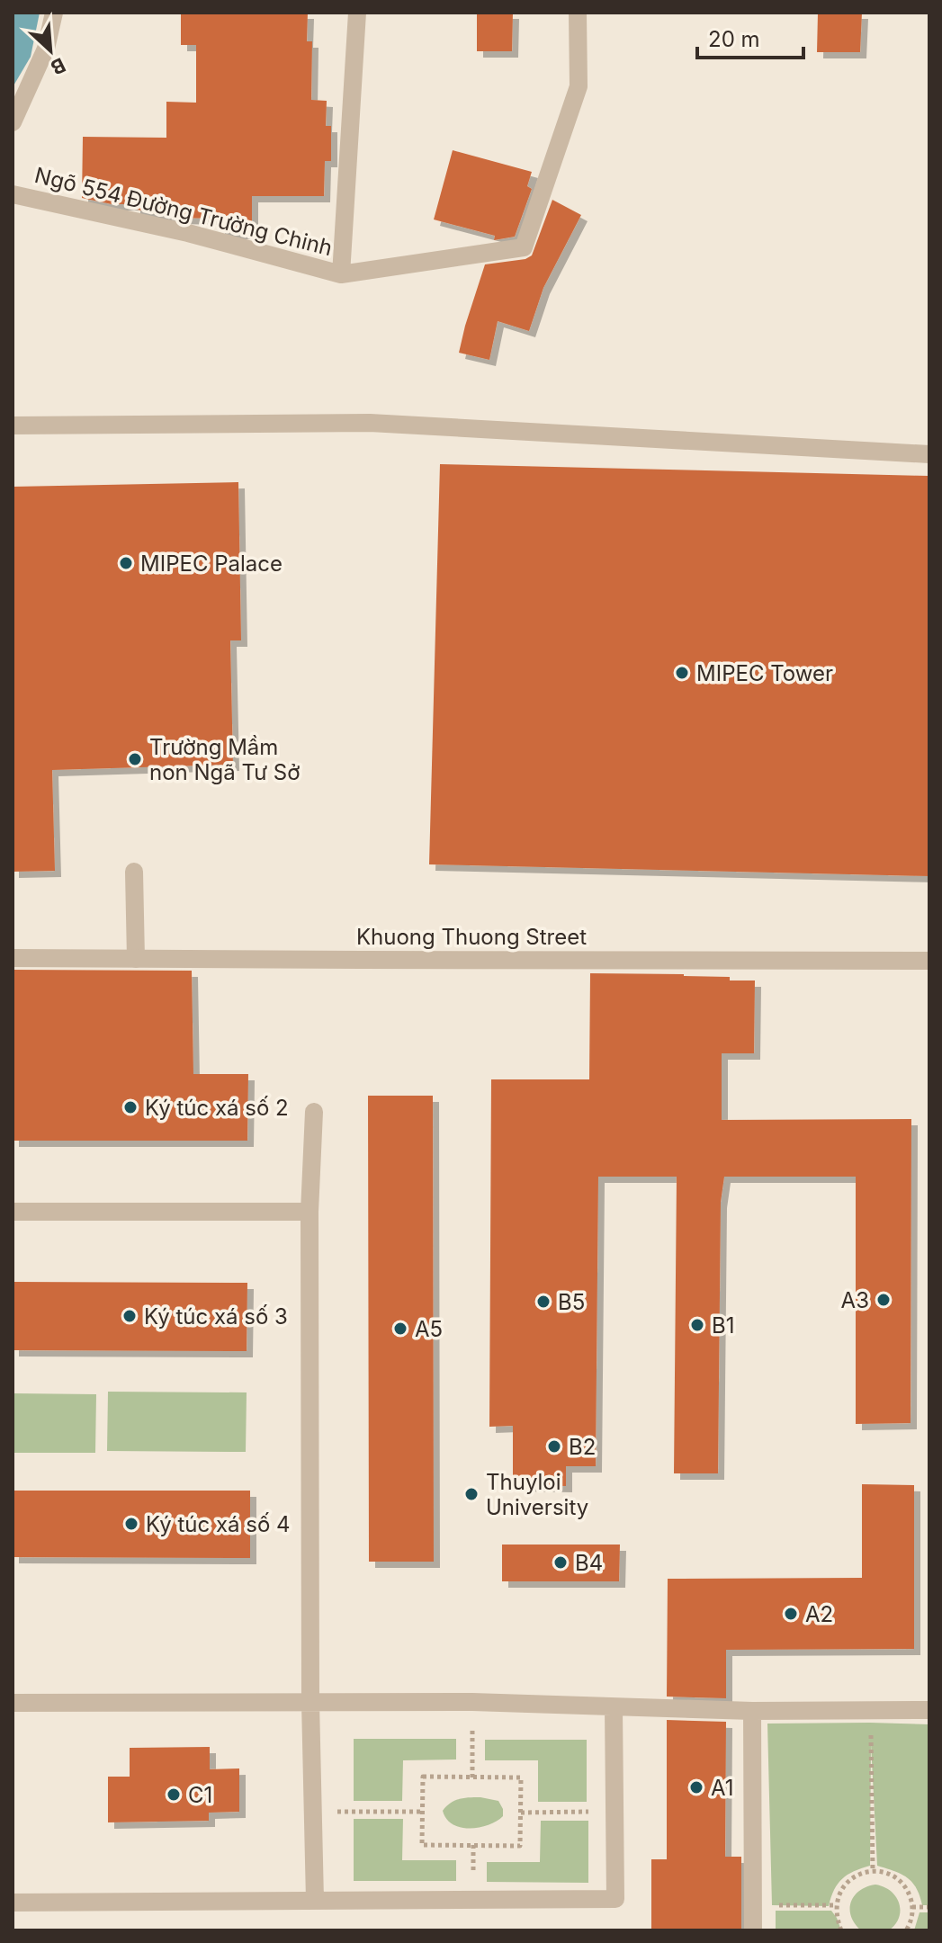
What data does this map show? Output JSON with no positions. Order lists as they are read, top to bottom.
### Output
{
  "streets": {
    "street": ["Ngõ 554 Đường Trường Chinh", "Khuong Thuong Street"]
  },
  "places": [
    "MIPEC Palace",
    "MIPEC Tower",
    "Trường Mầm non Ngã Tư Sở",
    "Ký túc xá số 2",
    "A3",
    "B5",
    "Ký túc xá số 3",
    "B1",
    "A5",
    "B2",
    "Thuyloi University",
    "Ký túc xá số 4",
    "B4",
    "A2",
    "A1",
    "C1"
  ],
  "scale_bar": "20 m",
  "north": "bottom right"
}
